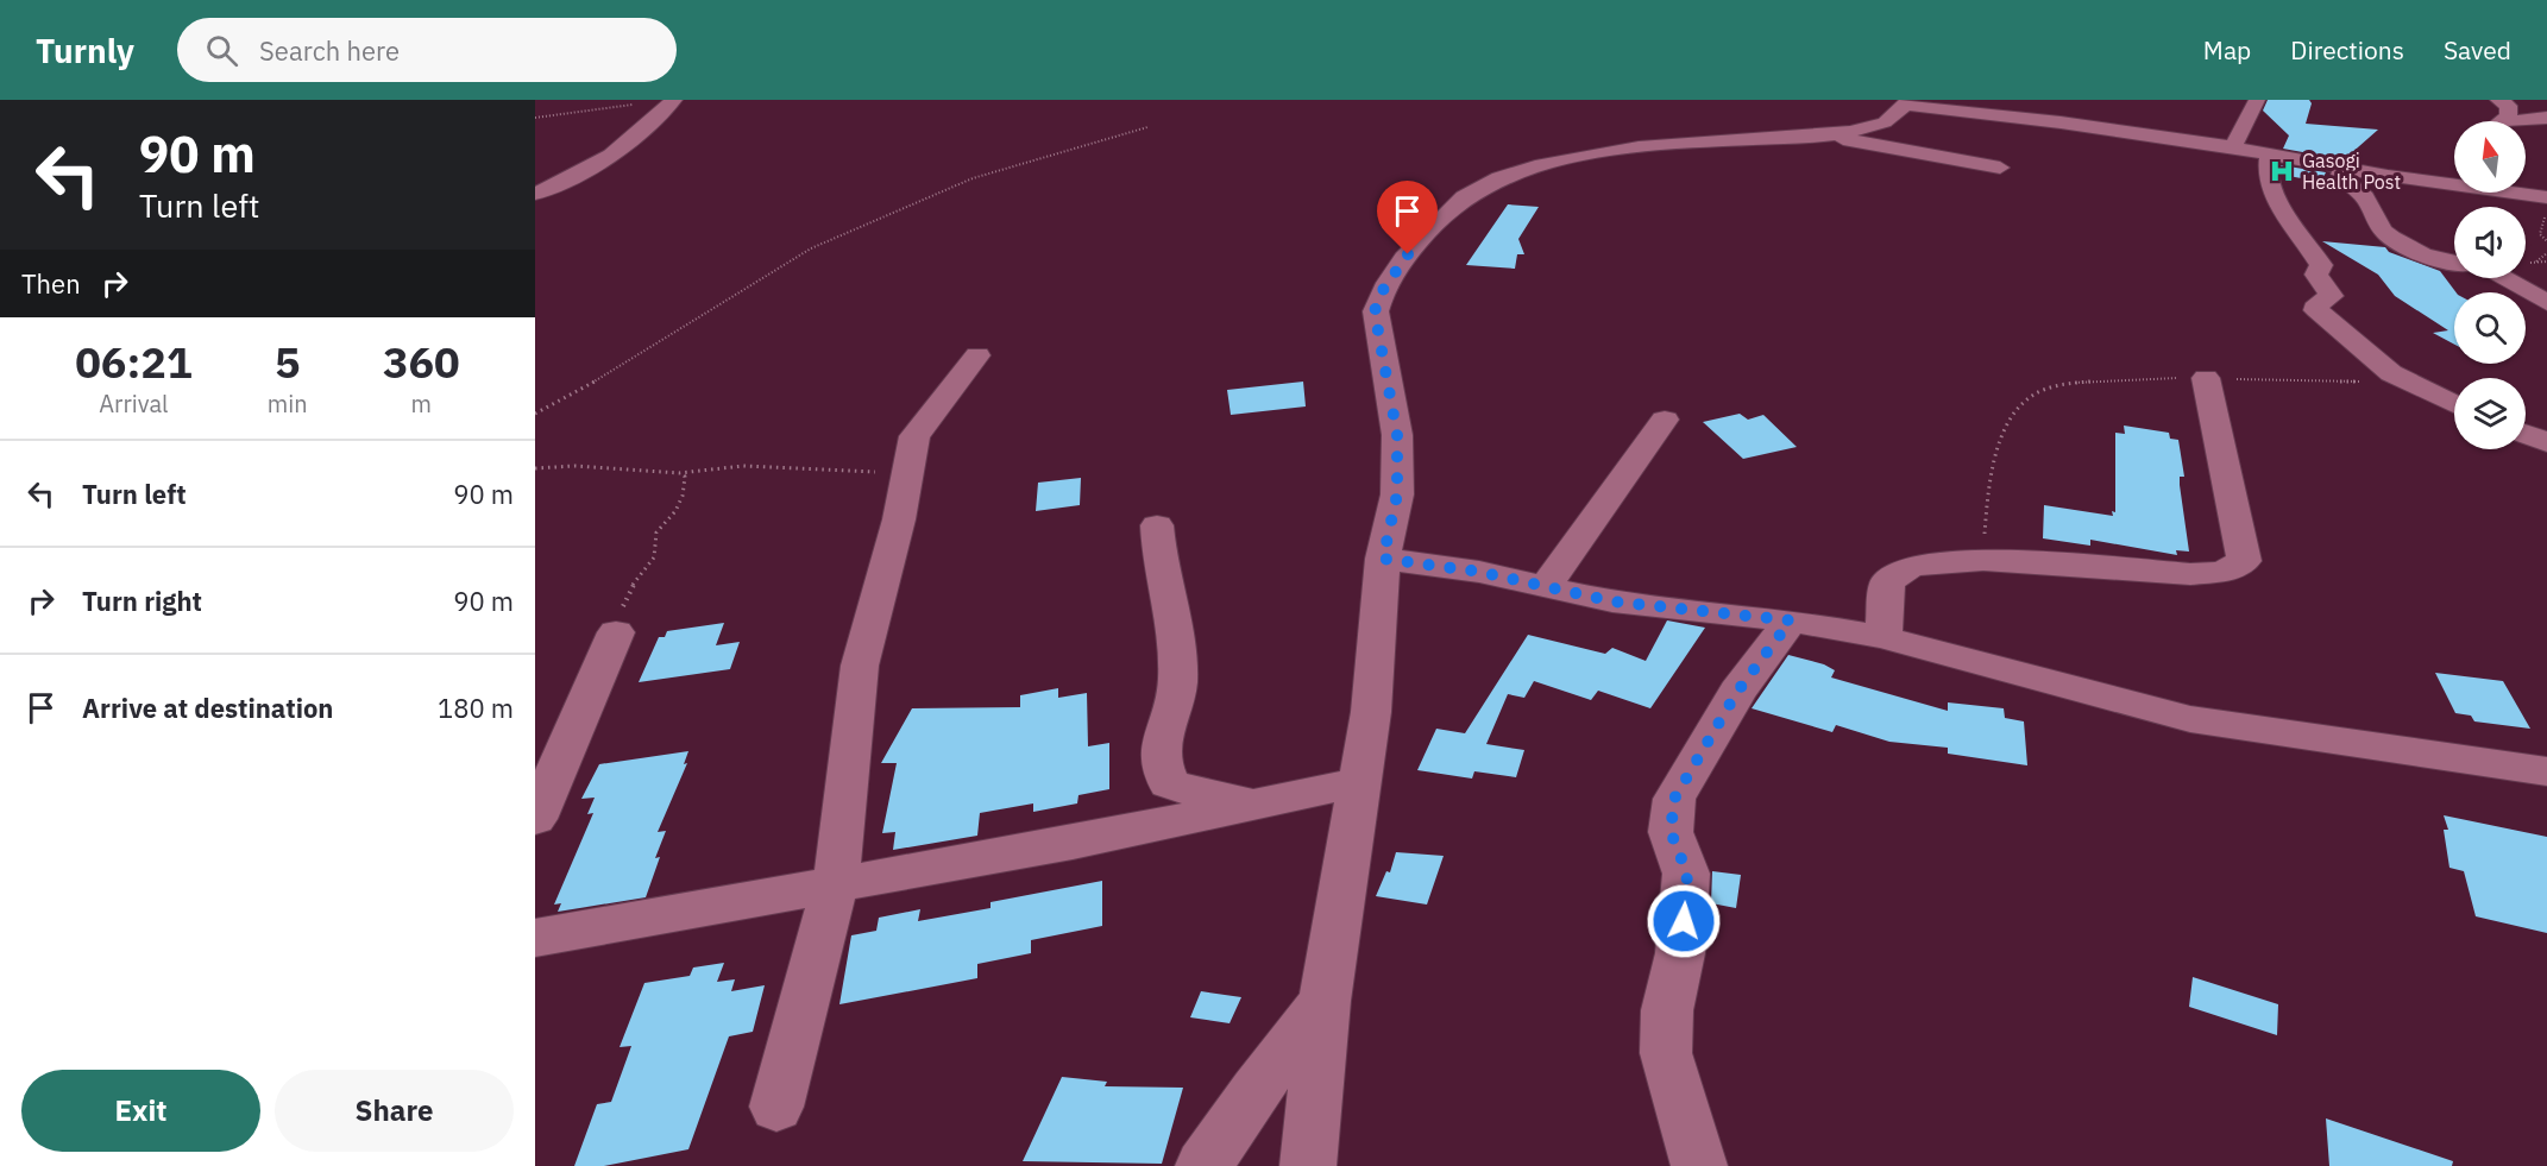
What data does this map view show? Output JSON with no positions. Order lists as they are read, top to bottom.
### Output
{
  "places": {
    "hospital": ["Gasogi Health Post"]
  },
  "north": "top",
  "page": {
    "header": "Turnly",
    "search": "Search here",
    "nav": ["Map", "Directions", "Saved"],
    "turn": ["90 m", "Turn left"],
    "then": "Then",
    "eta": [
      "06:21",
      "Arrival",
      "5",
      "min",
      "360",
      "m"
    ],
    "list": [
      {
        "name": "Turn left",
        "value": "90 m"
      },
      {
        "name": "Turn right",
        "value": "90 m"
      },
      {
        "name": "Arrive at destination",
        "value": "180 m"
      }
    ],
    "buttons": ["Exit", "Share"]
  }
}
